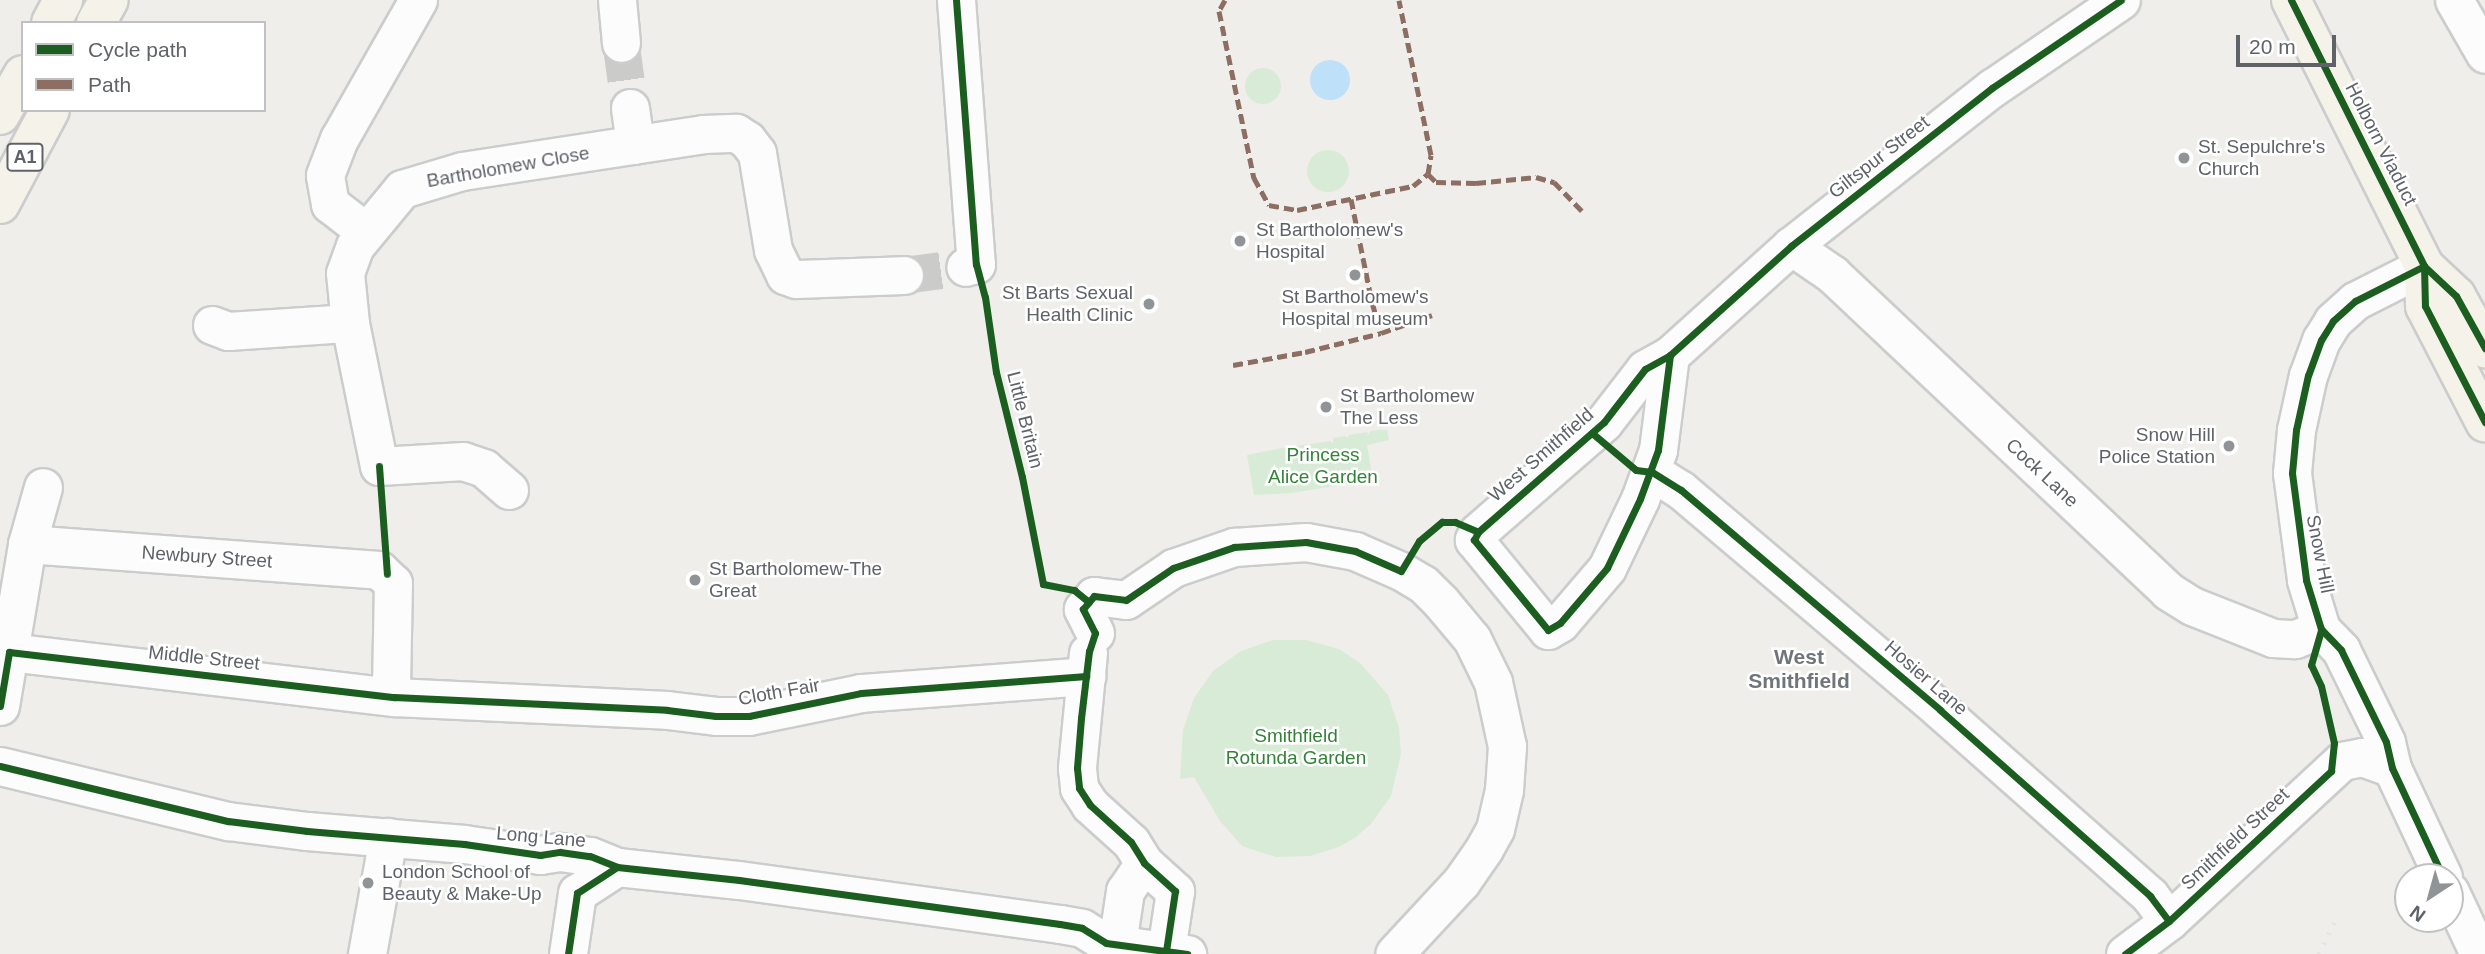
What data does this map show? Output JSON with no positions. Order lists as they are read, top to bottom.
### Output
{
  "streets": {
    "main road": ["Holborn Viaduct", "A1"],
    "street": [
      "Giltspur Street",
      "Bartholomew Close",
      "West Smithfield",
      "Cock Lane",
      "Snow Hill",
      "Newbury Street",
      "Middle Street",
      "Hosier Lane",
      "Cloth Fair",
      "Long Lane",
      "Smithfield Street"
    ],
    "cycle path": ["Little Britain"]
  },
  "crossings": [
    ["Holborn Viaduct", "Snow Hill"],
    ["Giltspur Street", "West Smithfield"],
    ["Giltspur Street", "Cock Lane"],
    ["West Smithfield", "Hosier Lane"],
    ["Cock Lane", "Snow Hill"],
    ["Snow Hill", "Smithfield Street"],
    ["Newbury Street", "Middle Street"],
    ["Newbury Street", "Cloth Fair"],
    ["Middle Street", "Cloth Fair"],
    ["Hosier Lane", "Smithfield Street"]
  ],
  "districts": ["West Smithfield"],
  "parks": ["Princess Alice Garden", "Smithfield Rotunda Garden"],
  "places": [
    "St. Sepulchre's Church",
    "St Bartholomew's Hospital",
    "St Bartholomew's Hospital museum",
    "St Barts Sexual Health Clinic",
    "St Bartholomew The Less",
    "Snow Hill Police Station",
    "St Bartholomew-The Great",
    "London School of Beauty & Make-Up"
  ],
  "legend": ["Cycle path", "Path"],
  "scale_bar": "20 m",
  "north": "bottom left"
}
